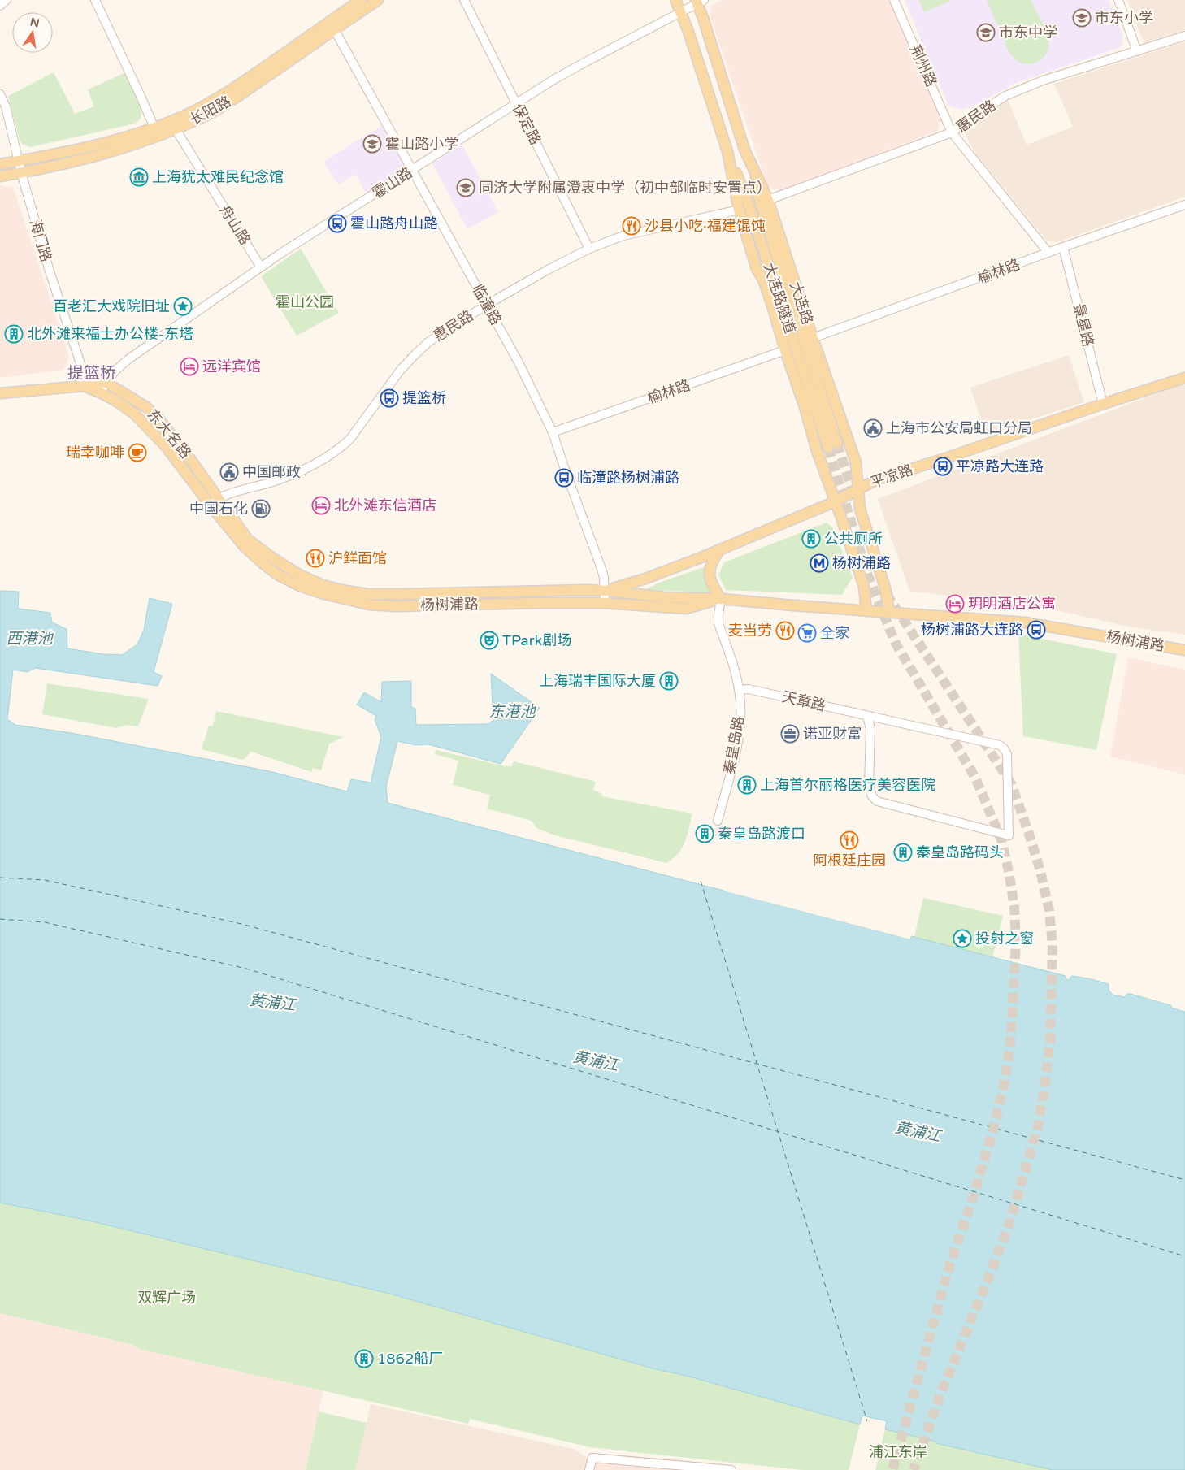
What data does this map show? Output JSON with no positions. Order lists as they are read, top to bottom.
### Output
{
  "streets": {
    "main road": [
      "长阳路",
      "大连路隧道",
      "大连路",
      "东大名路",
      "平凉路",
      "杨树浦路"
    ],
    "street": [
      "荆州路",
      "惠民路",
      "保定路",
      "霍山路",
      "舟山路",
      "海门路",
      "榆林路",
      "临潼路",
      "景星路",
      "天章路",
      "秦皇岛路"
    ]
  },
  "crossings": [
    ["荆州路", "惠民路"],
    ["长阳路", "舟山路"],
    ["长阳路", "海门路"],
    ["长阳路", "临潼路"],
    ["惠民路", "保定路"],
    ["惠民路", "大连路"],
    ["惠民路", "临潼路"],
    ["惠民路", "东大名路"],
    ["惠民路", "杨树浦路"],
    ["保定路", "霍山路"],
    ["霍山路", "舟山路"],
    ["霍山路", "大连路"],
    ["霍山路", "临潼路"],
    ["霍山路", "东大名路"],
    ["海门路", "东大名路"],
    ["榆林路", "大连路"],
    ["榆林路", "临潼路"],
    ["榆林路", "景星路"],
    ["大连路隧道", "大连路"],
    ["大连路", "平凉路"],
    ["大连路", "杨树浦路"],
    ["临潼路", "平凉路"],
    ["临潼路", "杨树浦路"],
    ["景星路", "平凉路"],
    ["东大名路", "杨树浦路"],
    ["平凉路", "杨树浦路"],
    ["杨树浦路", "秦皇岛路"],
    ["天章路", "秦皇岛路"]
  ],
  "districts": ["提篮桥"],
  "water": ["西港池", "东港池", "黄浦江"],
  "parks": ["霍山公园", "双辉广场", "浦江东岸"],
  "places": {
    "school or university": [
      "市东小学",
      "市东中学",
      "霍山路小学",
      "同济大学附属澄衷中学（初中部临时安置点）"
    ],
    "museum": ["上海犹太难民纪念馆"],
    "bus stop": [
      "霍山路舟山路",
      "提篮桥",
      "平凉路大连路",
      "临潼路杨树浦路",
      "杨树浦路大连路"
    ],
    "restaurant": [
      "沙县小吃·福建馄饨",
      "沪鲜面馆",
      "麦当劳",
      "阿根廷庄园"
    ],
    "place": ["百老汇大戏院旧址", "投射之窗"],
    "building": [
      "北外滩来福士办公楼-东塔",
      "公共厕所",
      "上海瑞丰国际大厦",
      "上海首尔丽格医疗美容医院",
      "秦皇岛路渡口",
      "秦皇岛路码头",
      "1862船厂"
    ],
    "hotel": ["远洋宾馆", "北外滩东信酒店", "玥明酒店公寓"],
    "public building": ["上海市公安局虹口分局", "中国邮政"],
    "cafe": ["瑞幸咖啡"],
    "fuel station": ["中国石化"],
    "metro station": ["杨树浦路"],
    "supermarket": ["全家"],
    "theatre": ["TPark剧场"],
    "office": ["诺亚财富"]
  },
  "north": "top"
}
